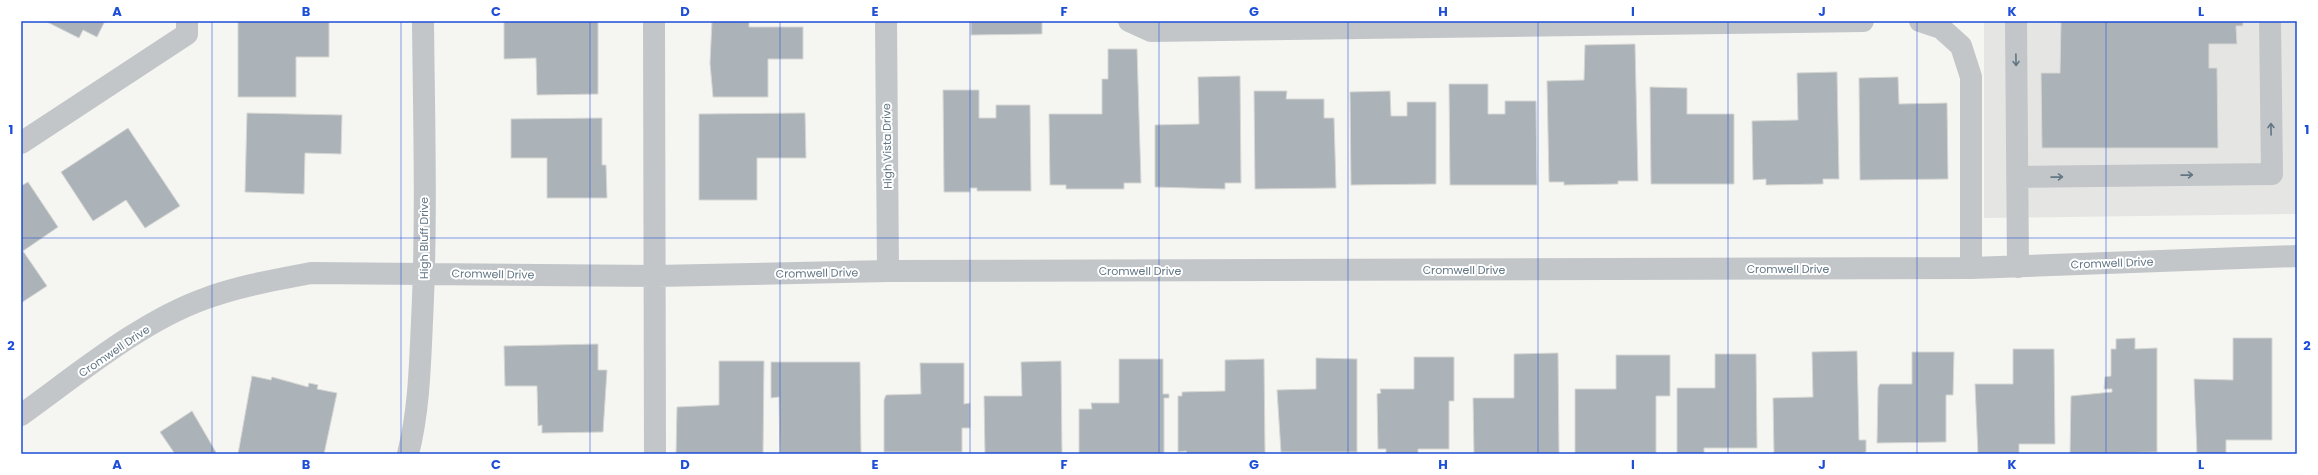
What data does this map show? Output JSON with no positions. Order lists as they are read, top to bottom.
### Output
{
  "streets": {
    "street": ["High Vista Drive", "High Bluff Drive", "Cromwell Drive"]
  },
  "crossings": [
    ["High Vista Drive", "Cromwell Drive"],
    ["High Bluff Drive", "Cromwell Drive"]
  ],
  "grid": {
    "columns": [
      "A",
      "B",
      "C",
      "D",
      "E",
      "F",
      "G",
      "H",
      "I",
      "J",
      "K",
      "L"
    ],
    "rows": ["1", "2"]
  }
}
